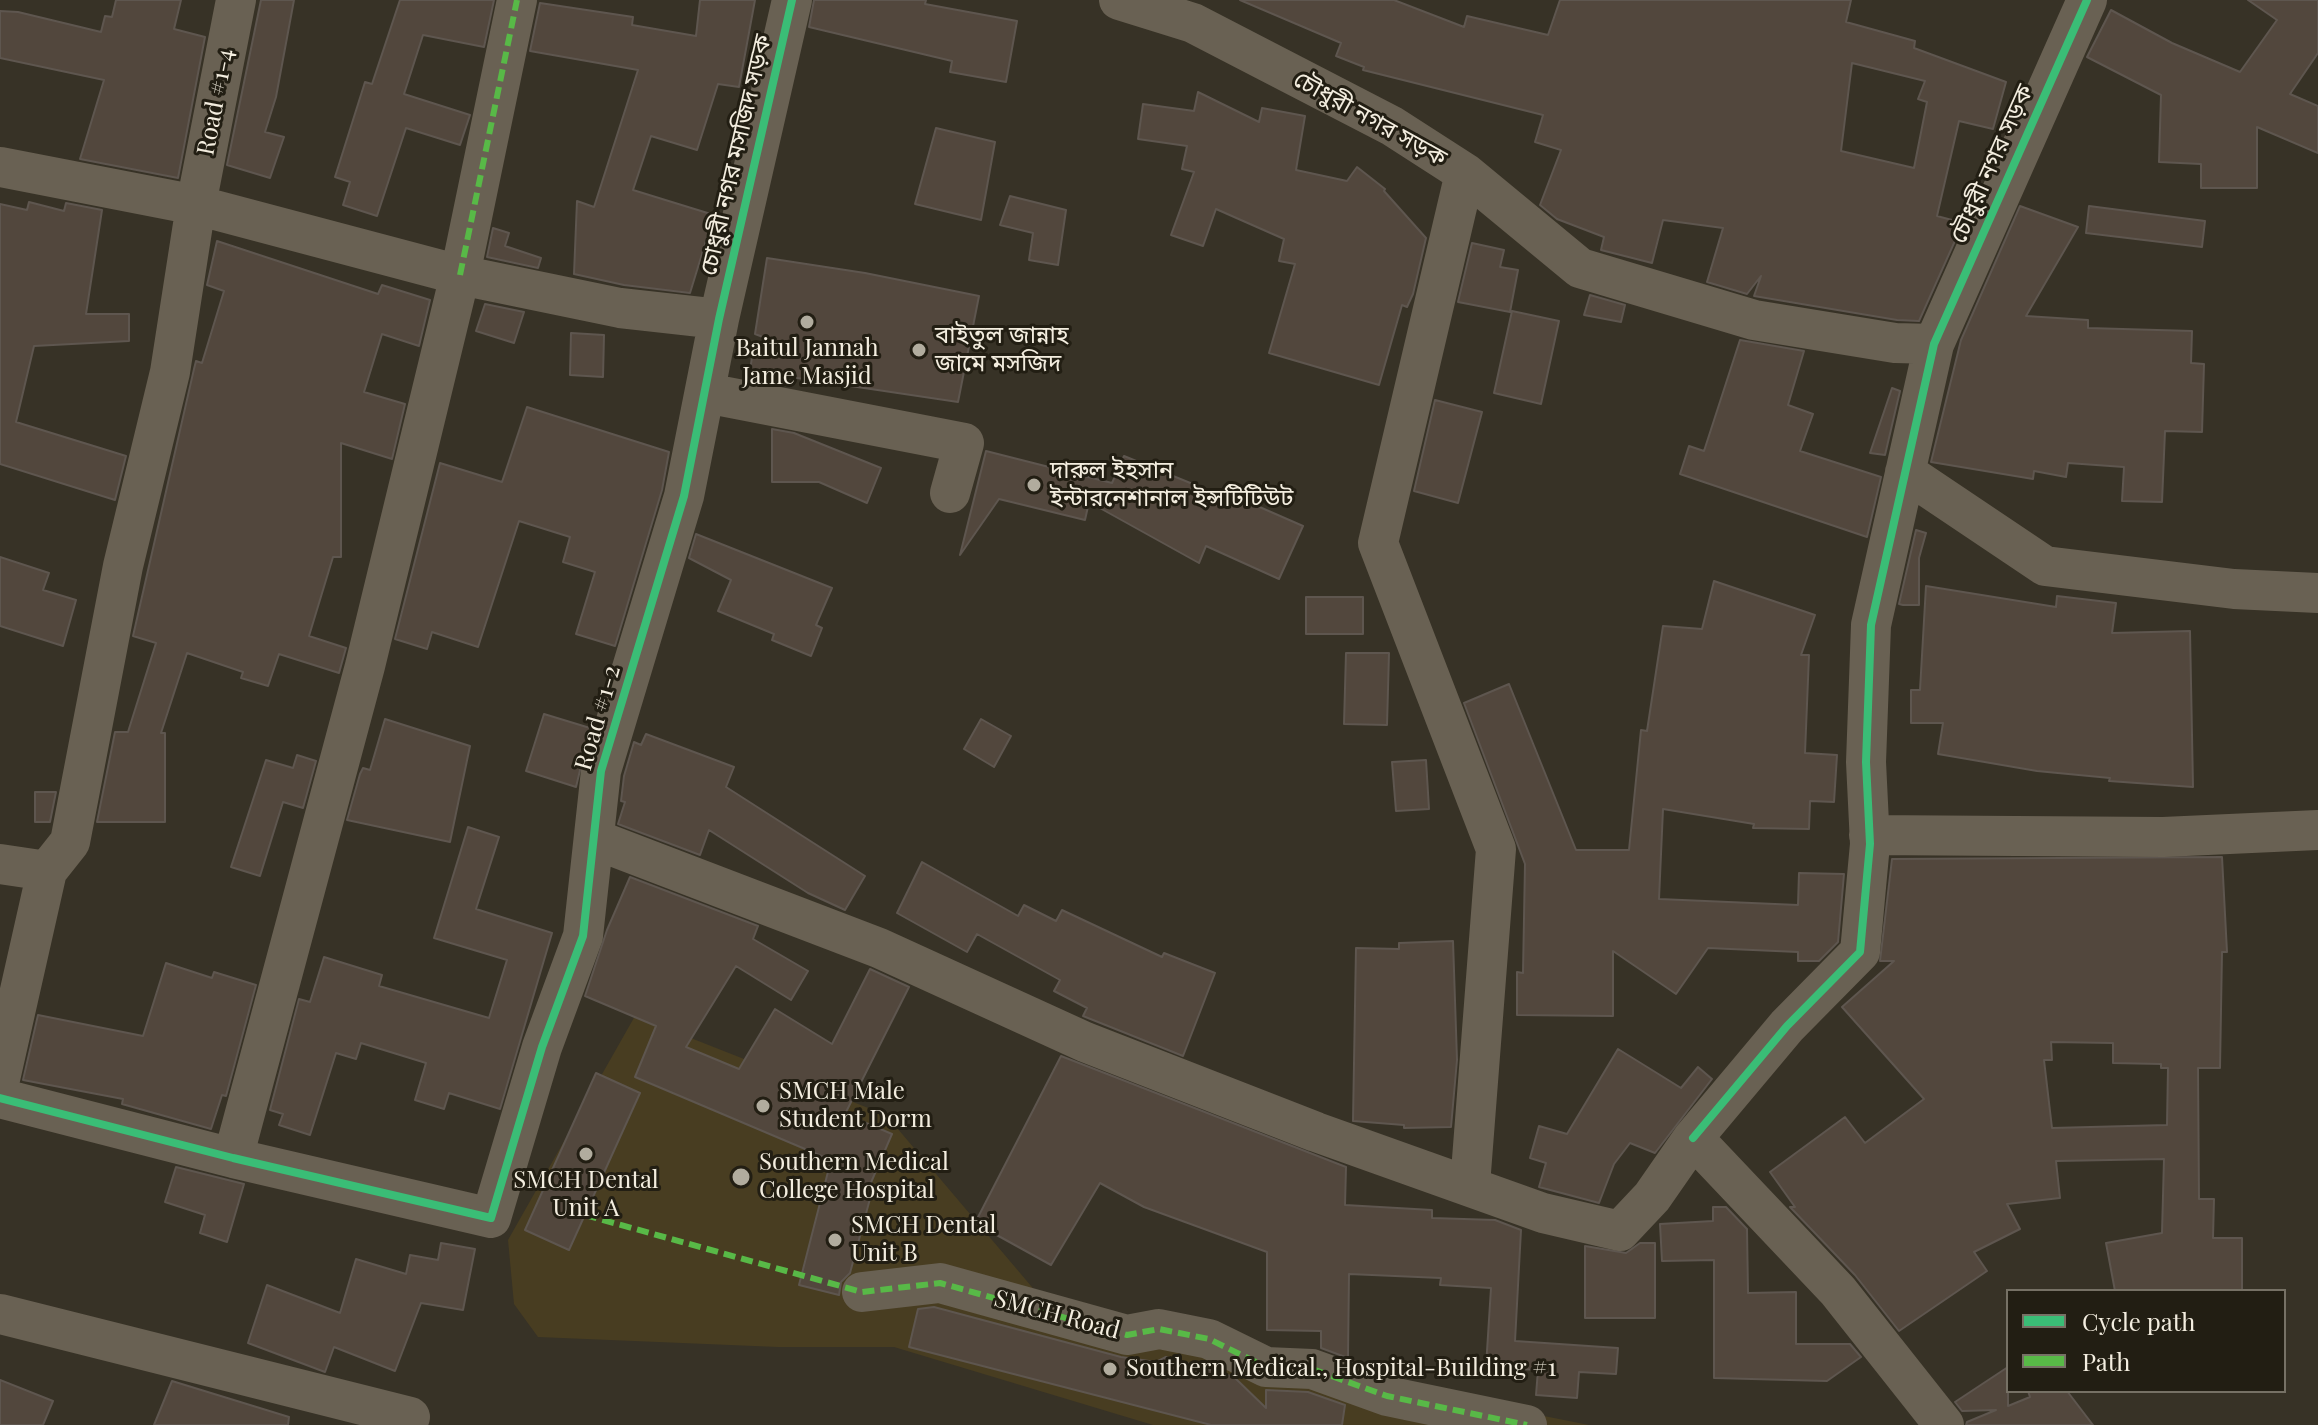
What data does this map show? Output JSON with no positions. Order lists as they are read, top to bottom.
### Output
{
  "streets": {
    "street": [
      "Road #1-4",
      "চৌধুরী নগর সড়ক",
      "চোধুরী নগর মসজিদ সড়ক",
      "Road #1-2",
      "SMCH Road"
    ]
  },
  "crossings": [
    ["চোধুরী নগর মসজিদ সড়ক", "Road #1-2"]
  ],
  "places": [
    "Baitul Jannah Jame Masjid",
    "বাইতুল জান্নাহ জামে মসজিদ",
    "দারুল ইহসান ইন্টারনেশানাল ইন্সটিটিউট",
    "SMCH Male Student Dorm",
    "SMCH Dental Unit A",
    "Southern Medical College Hospital",
    "SMCH Dental Unit B",
    "Southern Medical., Hospital-Building #1"
  ],
  "legend": ["Cycle path", "Path"]
}
